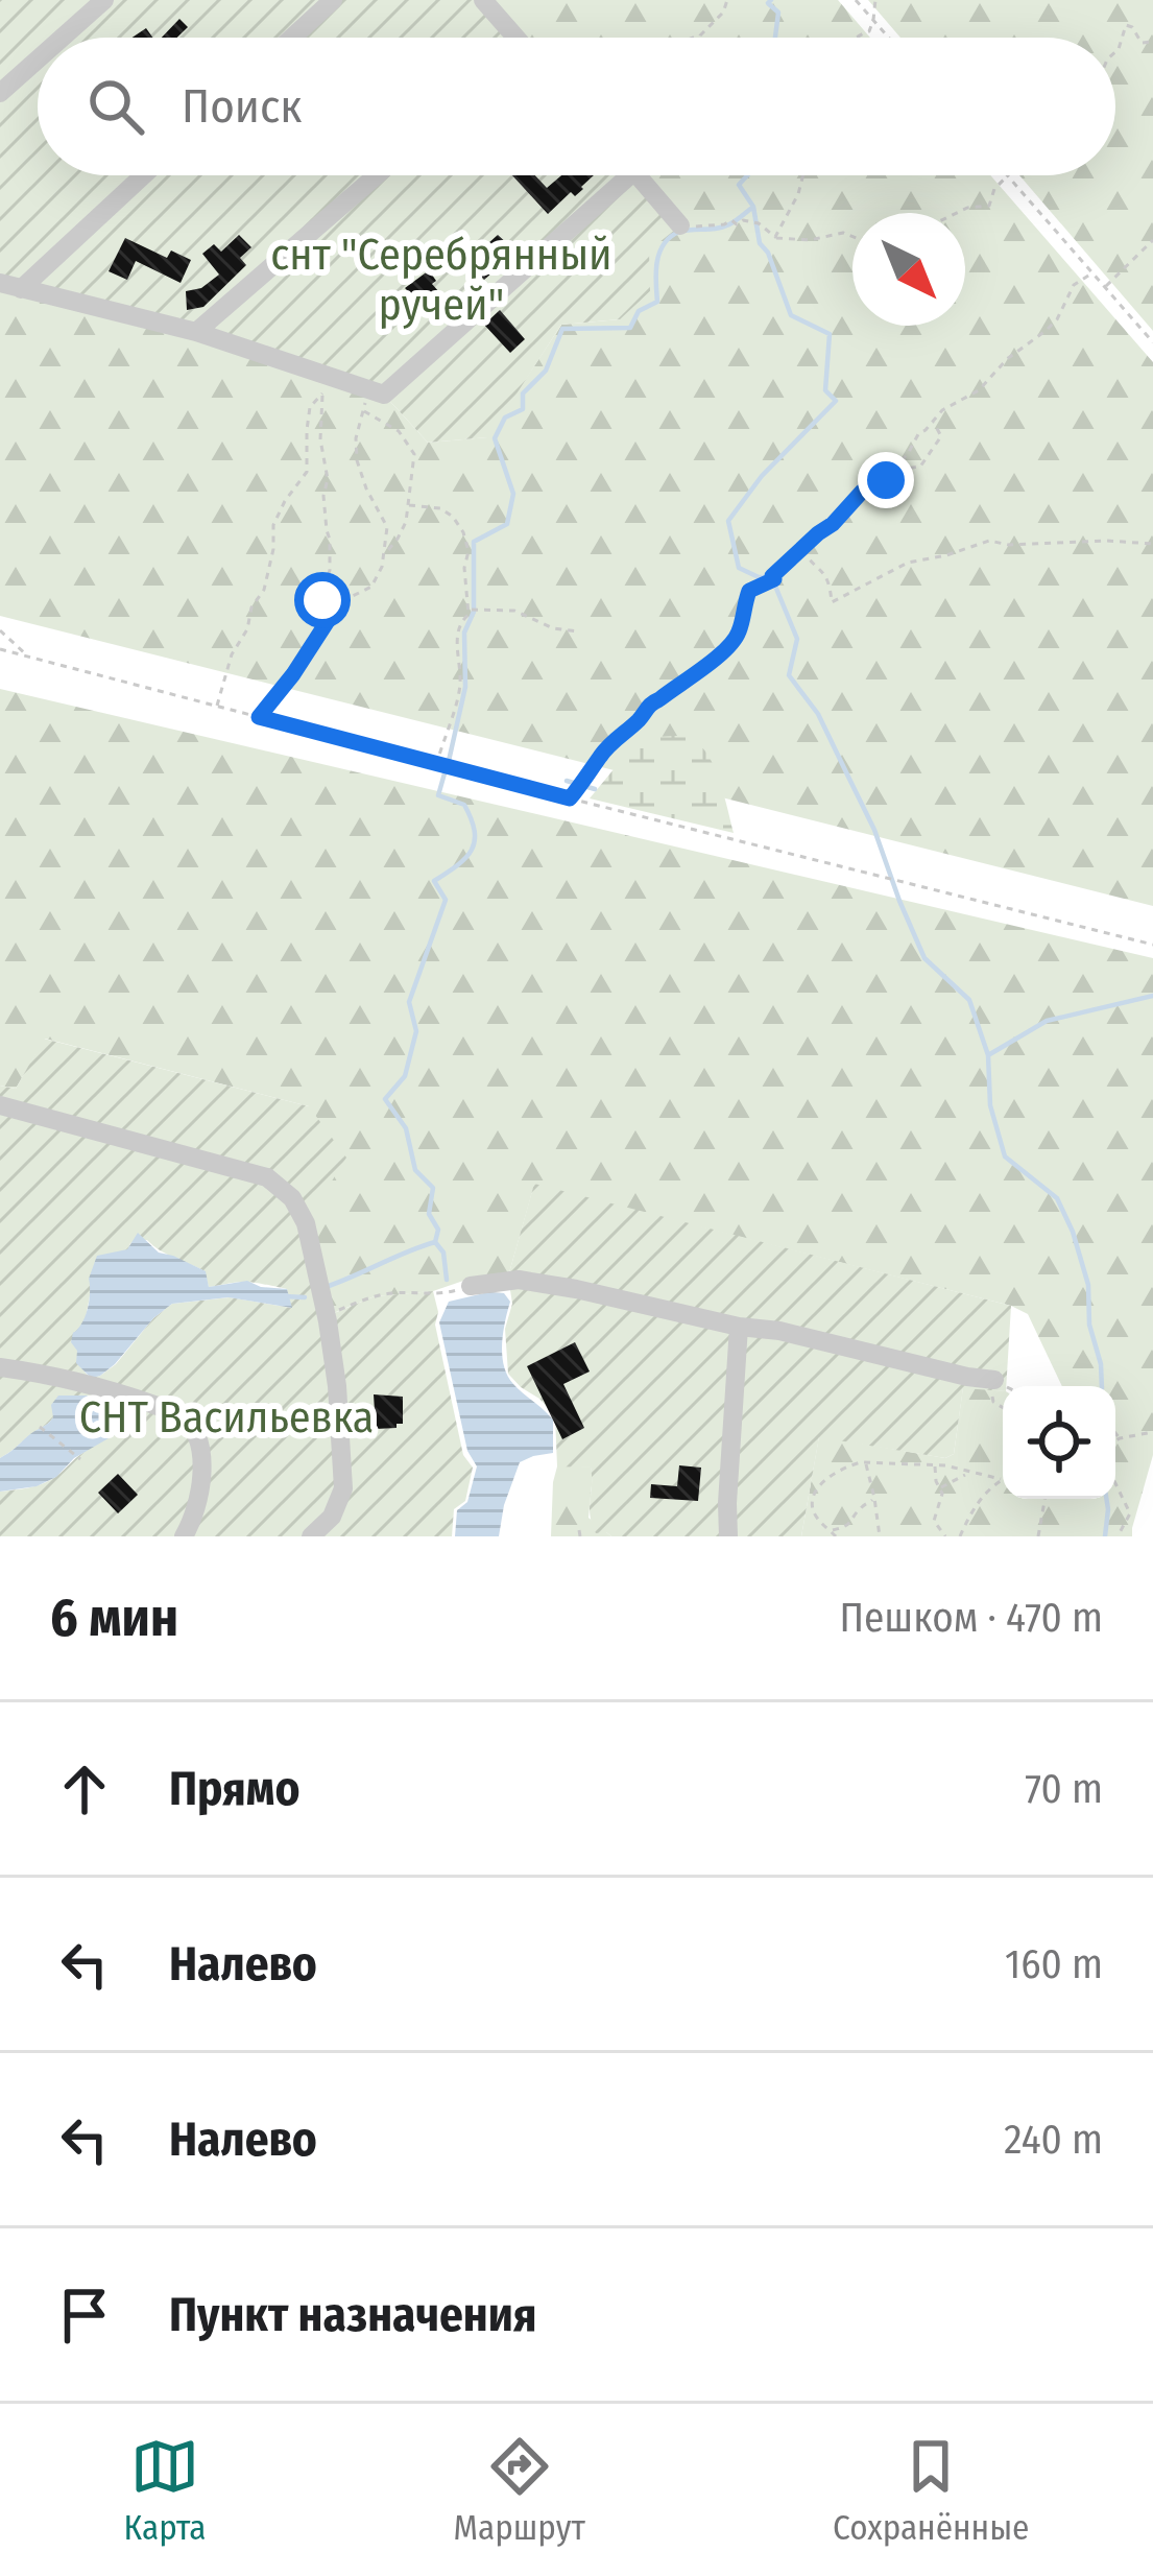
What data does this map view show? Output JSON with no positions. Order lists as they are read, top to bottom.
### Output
{
  "parks": ["снт \"Серебрянный ручей\"", "СНТ Васильевка"],
  "north": "bottom right",
  "page": {
    "search": "Поиск",
    "heading": ["6 мин", "Пешком · 470 m"],
    "list": [
      ["Прямо", "70 m"],
      ["Налево", "160 m"],
      ["Налево", "240 m"],
      "Пункт назначения"
    ],
    "nav": ["Карта", "Маршрут", "Сохранённые"]
  }
}
